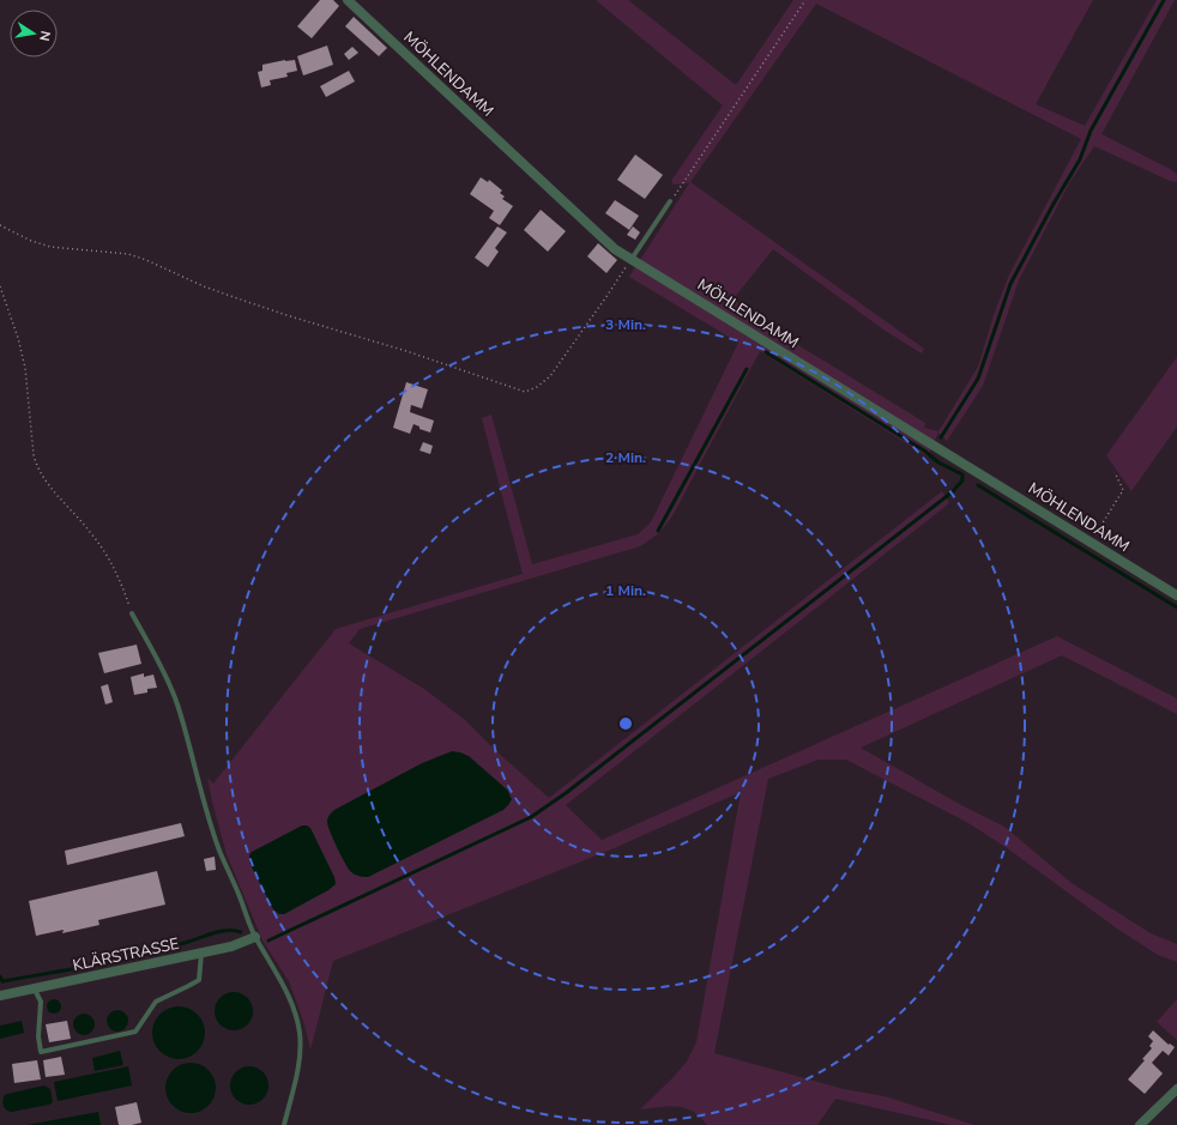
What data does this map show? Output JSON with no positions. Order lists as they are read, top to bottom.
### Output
{
  "streets": {
    "street": ["MÖHLENDAMM", "KLÄRSTRASSE"]
  },
  "north": "right",
  "rings": ["3 Min.", "2 Min.", "1 Min."]
}
